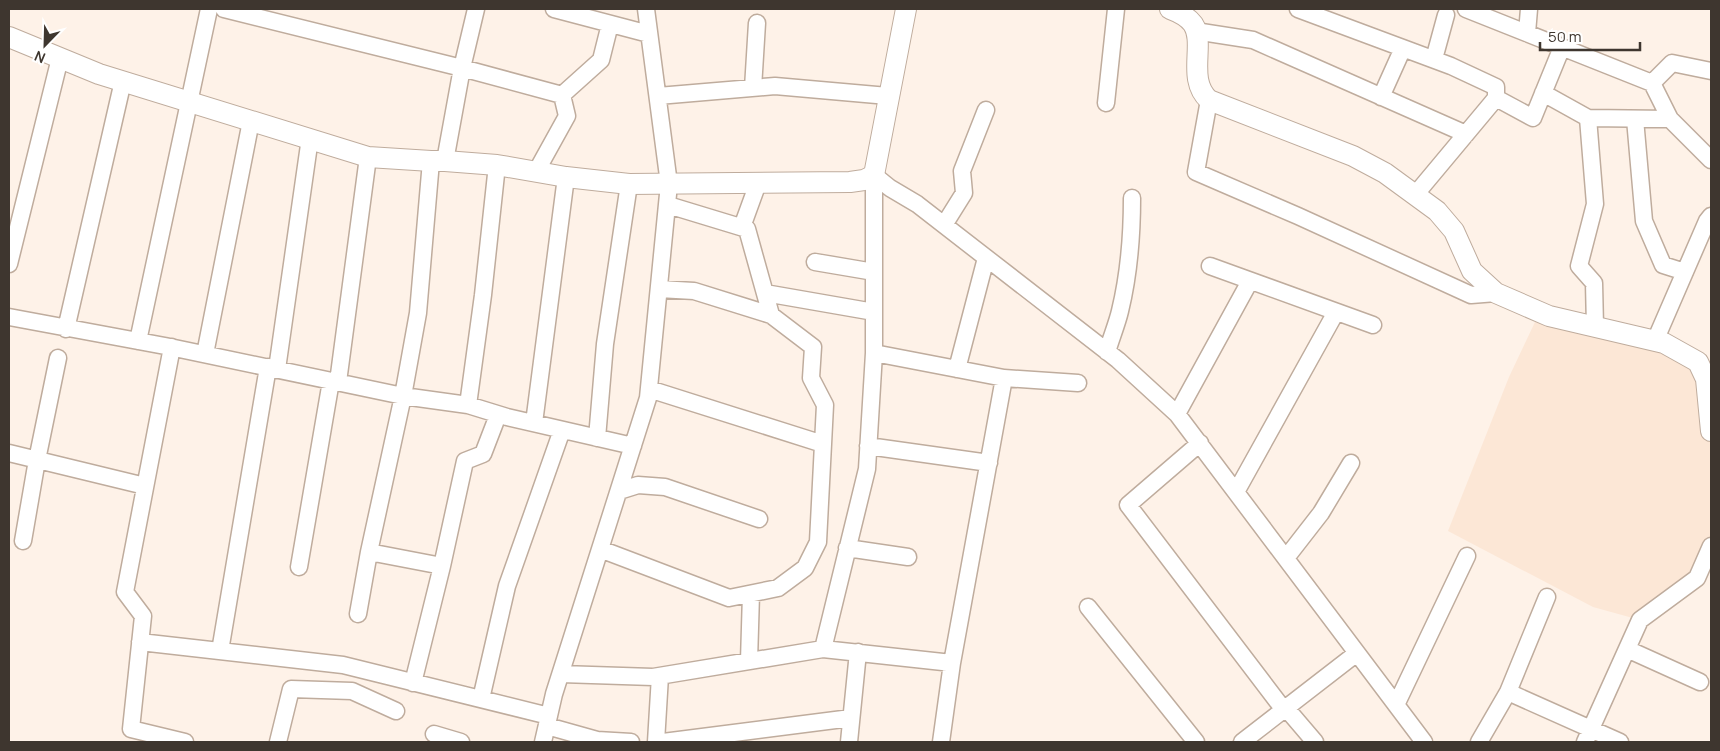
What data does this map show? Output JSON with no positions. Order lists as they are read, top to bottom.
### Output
{
  "scale_bar": "50 m",
  "north": "bottom left"
}
